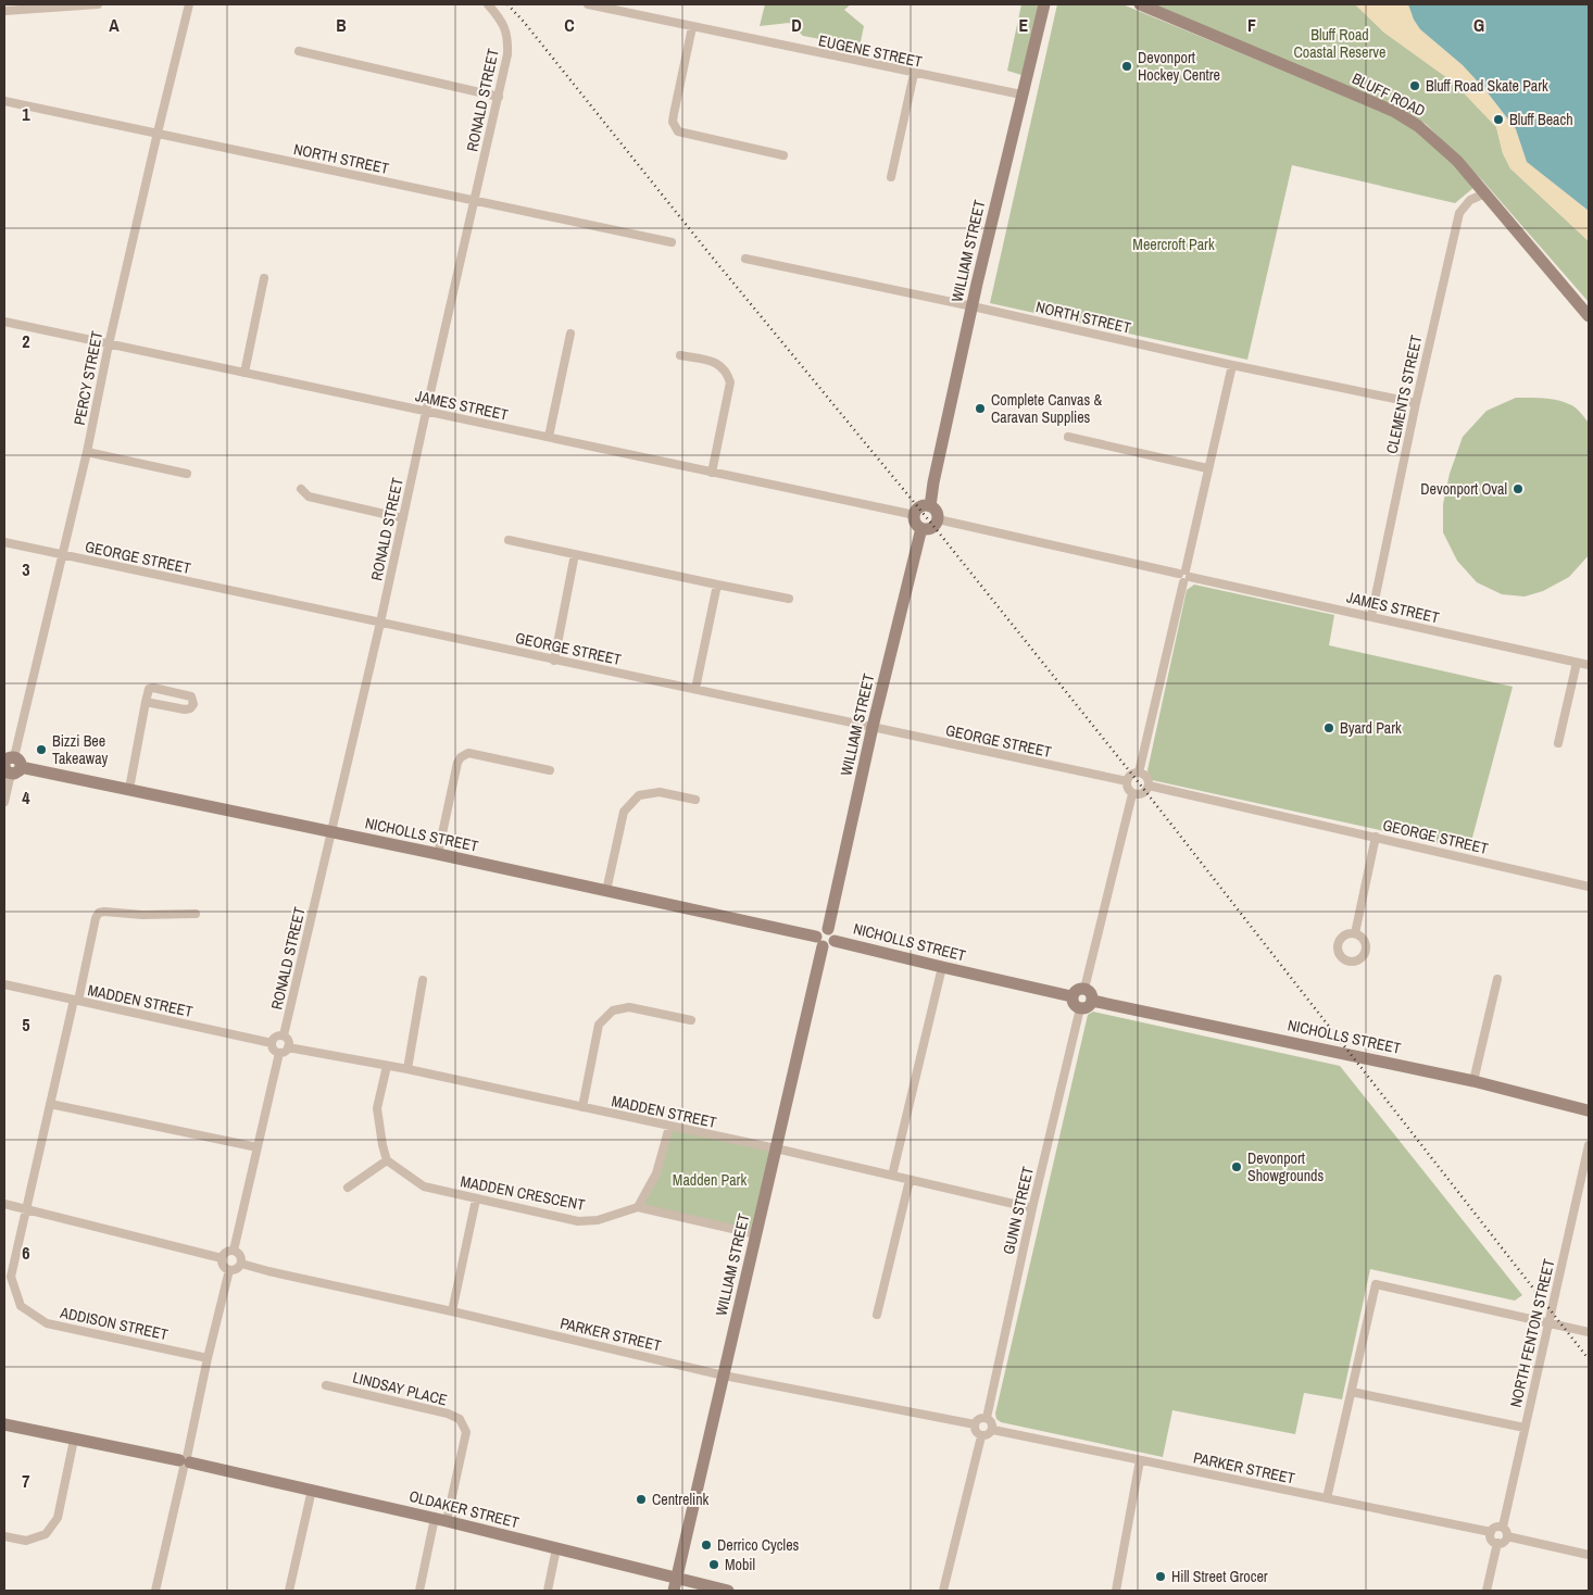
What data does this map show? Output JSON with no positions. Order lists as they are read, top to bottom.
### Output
{
  "streets": {
    "street": [
      "EUGENE STREET",
      "BLUFF ROAD",
      "RONALD STREET",
      "NORTH STREET",
      "WILLIAM STREET",
      "PERCY STREET",
      "CLEMENTS STREET",
      "JAMES STREET",
      "GEORGE STREET",
      "NICHOLLS STREET",
      "MADDEN STREET",
      "MADDEN CRESCENT",
      "GUNN STREET",
      "ADDISON STREET",
      "NORTH FENTON STREET",
      "PARKER STREET",
      "LINDSAY PLACE",
      "OLDAKER STREET"
    ]
  },
  "crossings": [
    ["EUGENE STREET", "WILLIAM STREET"],
    ["BLUFF ROAD", "CLEMENTS STREET"],
    ["RONALD STREET", "NORTH STREET"],
    ["RONALD STREET", "JAMES STREET"],
    ["RONALD STREET", "GEORGE STREET"],
    ["RONALD STREET", "NICHOLLS STREET"],
    ["RONALD STREET", "MADDEN STREET"],
    ["NORTH STREET", "WILLIAM STREET"],
    ["NORTH STREET", "PERCY STREET"],
    ["NORTH STREET", "CLEMENTS STREET"],
    ["WILLIAM STREET", "JAMES STREET"],
    ["WILLIAM STREET", "GEORGE STREET"],
    ["WILLIAM STREET", "NICHOLLS STREET"],
    ["WILLIAM STREET", "MADDEN STREET"],
    ["WILLIAM STREET", "PARKER STREET"],
    ["WILLIAM STREET", "OLDAKER STREET"],
    ["PERCY STREET", "JAMES STREET"],
    ["PERCY STREET", "GEORGE STREET"],
    ["PERCY STREET", "NICHOLLS STREET"],
    ["CLEMENTS STREET", "JAMES STREET"],
    ["NICHOLLS STREET", "GUNN STREET"],
    ["MADDEN STREET", "GUNN STREET"],
    ["MADDEN STREET", "ADDISON STREET"],
    ["GUNN STREET", "PARKER STREET"],
    ["NORTH FENTON STREET", "PARKER STREET"],
    ["LINDSAY PLACE", "OLDAKER STREET"]
  ],
  "parks": ["Bluff Road Coastal Reserve", "Meercroft Park", "Madden Park"],
  "places": [
    "Devonport Hockey Centre",
    "Bluff Road Skate Park",
    "Bluff Beach",
    "Complete Canvas & Caravan Supplies",
    "Devonport Oval",
    "Byard Park",
    "Bizzi Bee Takeaway",
    "Devonport Showgrounds",
    "Centrelink",
    "Derrico Cycles",
    "Mobil",
    "Hill Street Grocer"
  ],
  "grid": {
    "columns": [
      "A",
      "B",
      "C",
      "D",
      "E",
      "F",
      "G"
    ],
    "rows": [
      "1",
      "2",
      "3",
      "4",
      "5",
      "6",
      "7"
    ]
  }
}
